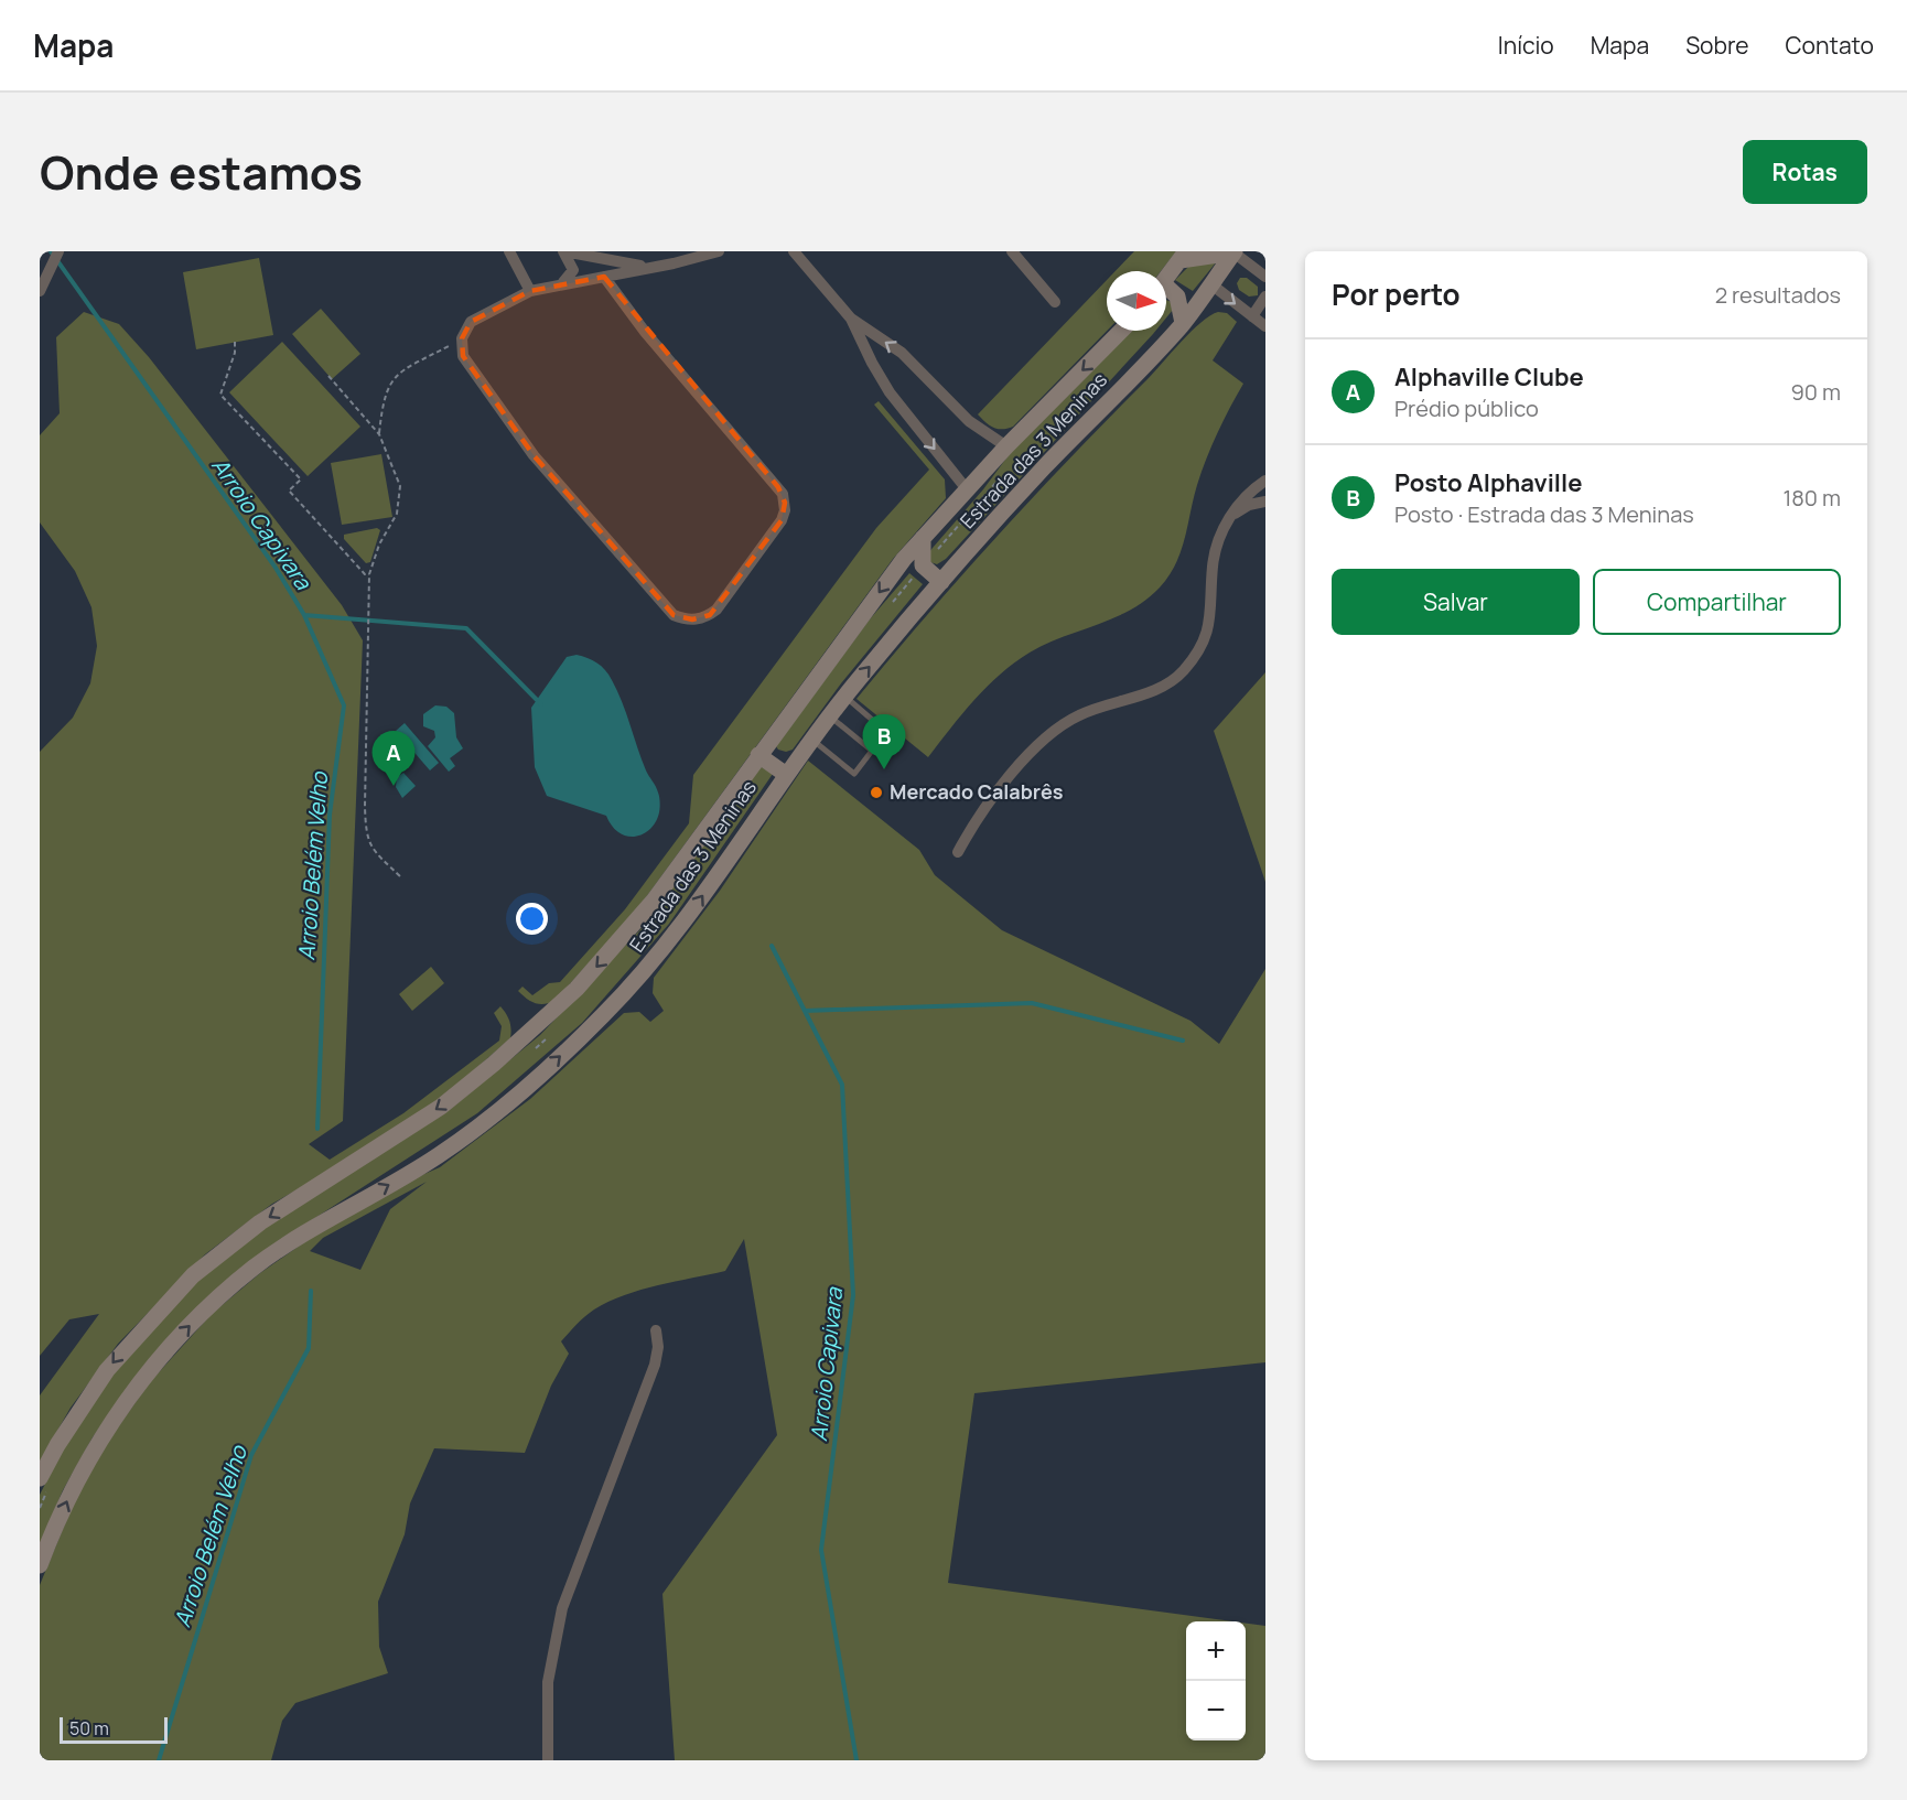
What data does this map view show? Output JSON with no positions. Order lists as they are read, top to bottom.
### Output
{
  "streets": {
    "main road": ["Estrada das 3 Meninas"]
  },
  "water": ["Arroio Capivara", "Arroio Belém Velho"],
  "places": ["Mercado Calabrês"],
  "scale_bar": "50 m",
  "north": "right",
  "page": {
    "header": "Mapa",
    "nav": [
      "Início",
      "Mapa",
      "Sobre",
      "Contato"
    ],
    "title": "Onde estamos",
    "buttons": [
      "Rotas",
      ["Salvar", "Compartilhar"]
    ],
    "heading": ["Por perto", "2 resultados"],
    "list": [
      {
        "mark": "A",
        "name": "Alphaville Clube",
        "note": "Prédio público",
        "value": "90 m"
      },
      {
        "mark": "B",
        "name": "Posto Alphaville",
        "note": "Posto · Estrada das 3 Meninas",
        "value": "180 m"
      }
    ],
    "pins": ["B", "A"],
    "map_buttons": ["+", "−"],
    "scale": "50 m"
  }
}
